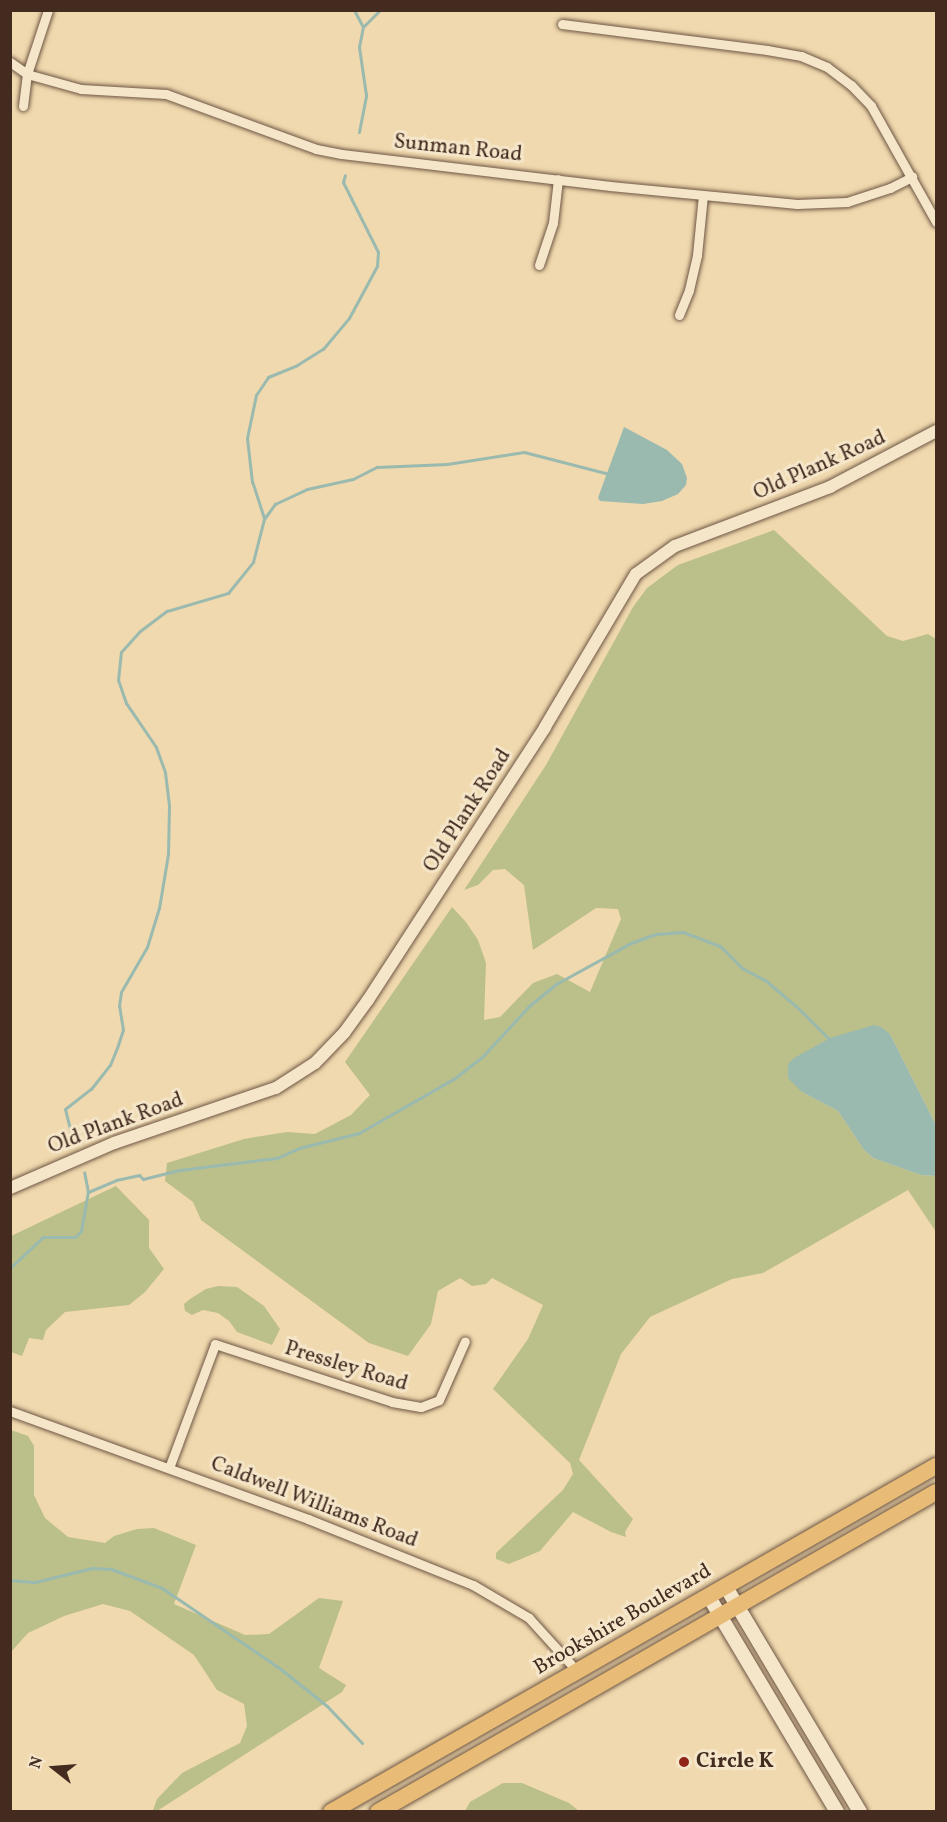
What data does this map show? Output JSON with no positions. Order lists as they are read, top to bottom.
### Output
{
  "streets": {
    "highway": ["Brookshire Boulevard"],
    "street": [
      "Sunman Road",
      "Old Plank Road",
      "Pressley Road",
      "Caldwell Williams Road"
    ]
  },
  "crossings": [
    ["Pressley Road", "Caldwell Williams Road"],
    ["Caldwell Williams Road", "Brookshire Boulevard"]
  ],
  "places": ["Circle K"],
  "north": "left"
}
